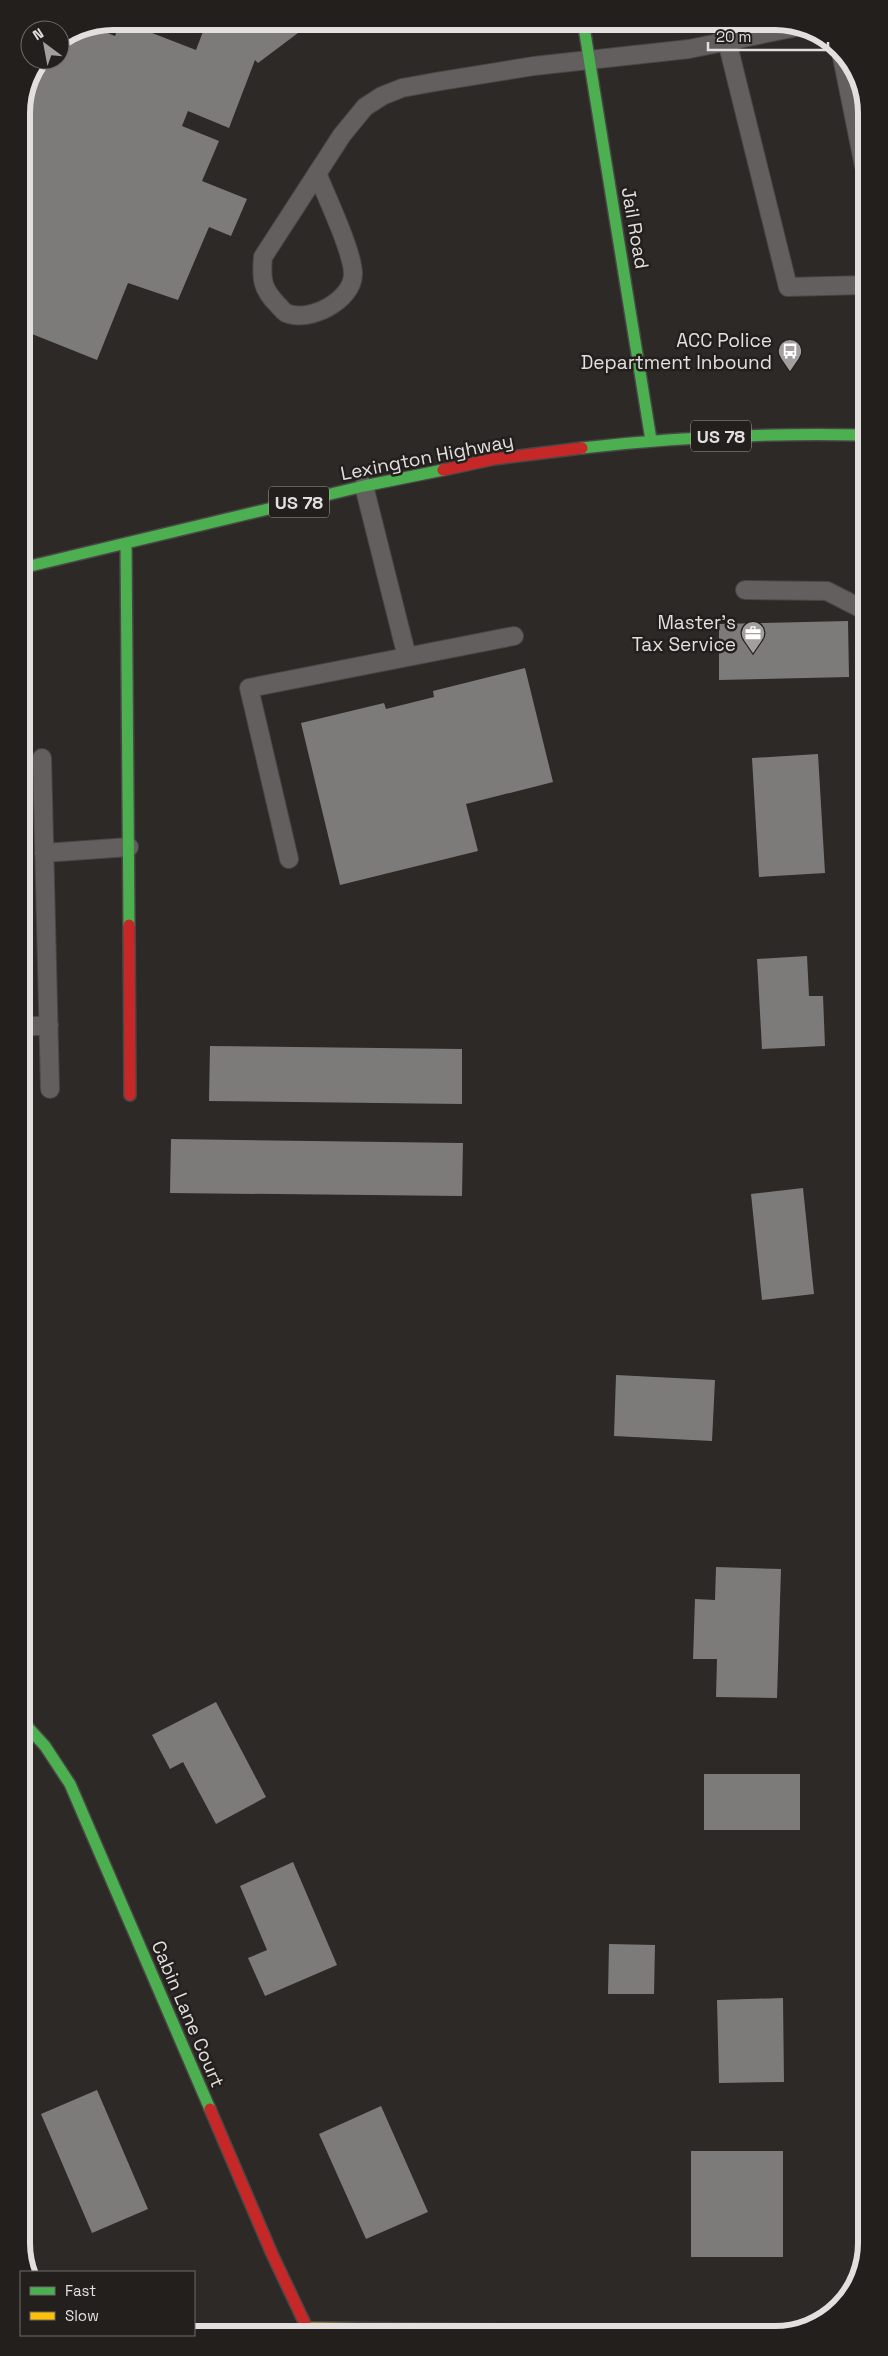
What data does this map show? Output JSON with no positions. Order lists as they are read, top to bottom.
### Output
{
  "streets": {
    "main road": [
      "Jail Road",
      "US 78",
      "Lexington Highway",
      "Cabin Lane Court"
    ]
  },
  "crossings": [
    ["Jail Road", "US 78"],
    ["Jail Road", "Lexington Highway"],
    ["US 78", "Lexington Highway"]
  ],
  "places": {
    "bus stop": ["ACC Police Department Inbound"],
    "office": ["Master's Tax Service"]
  },
  "legend": ["Fast", "Slow"],
  "scale_bar": "20 m",
  "north": "top left"
}
